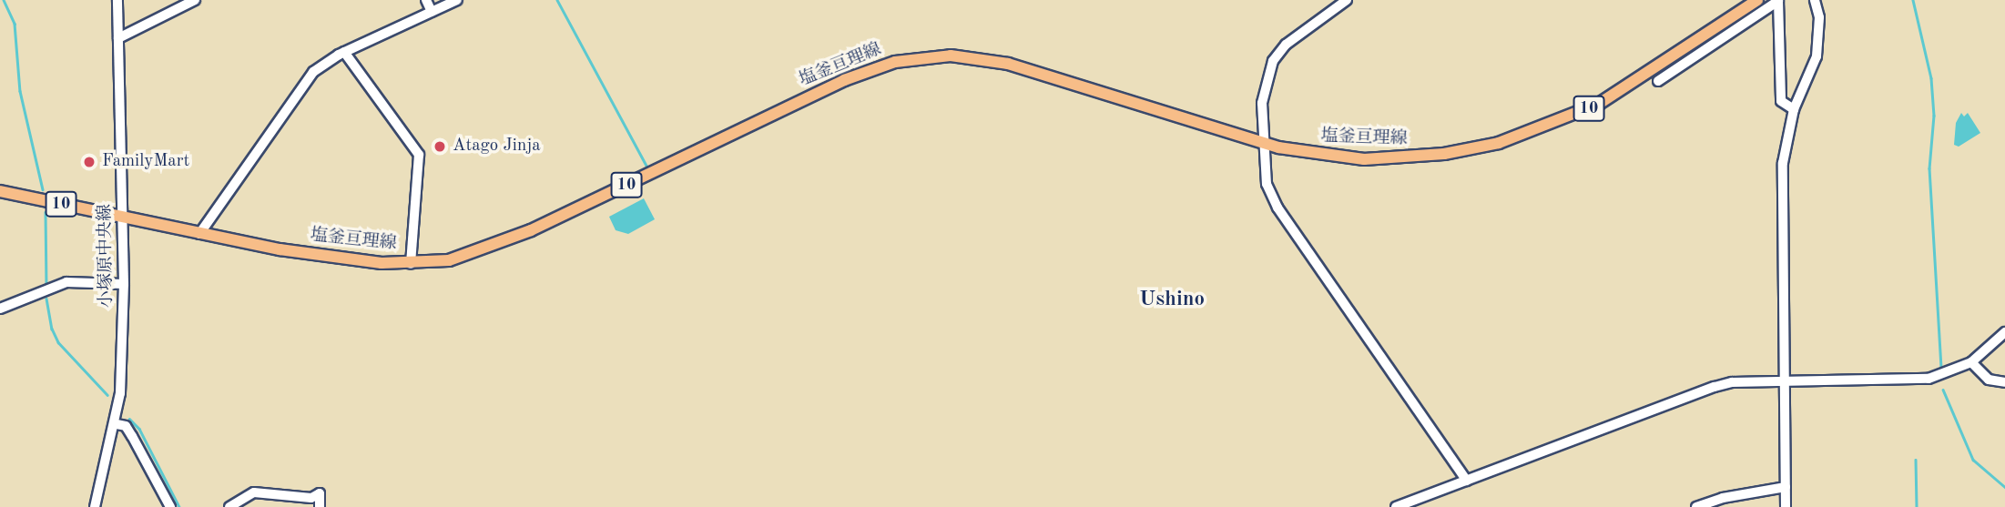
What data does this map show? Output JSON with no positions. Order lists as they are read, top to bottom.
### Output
{
  "streets": {
    "main road": ["塩釜亘理線", "10"],
    "street": ["小塚原中央線"]
  },
  "crossings": [
    ["塩釜亘理線", "小塚原中央線"]
  ],
  "districts": ["Ushino"],
  "places": ["Atago Jinja", "FamilyMart"]
}
